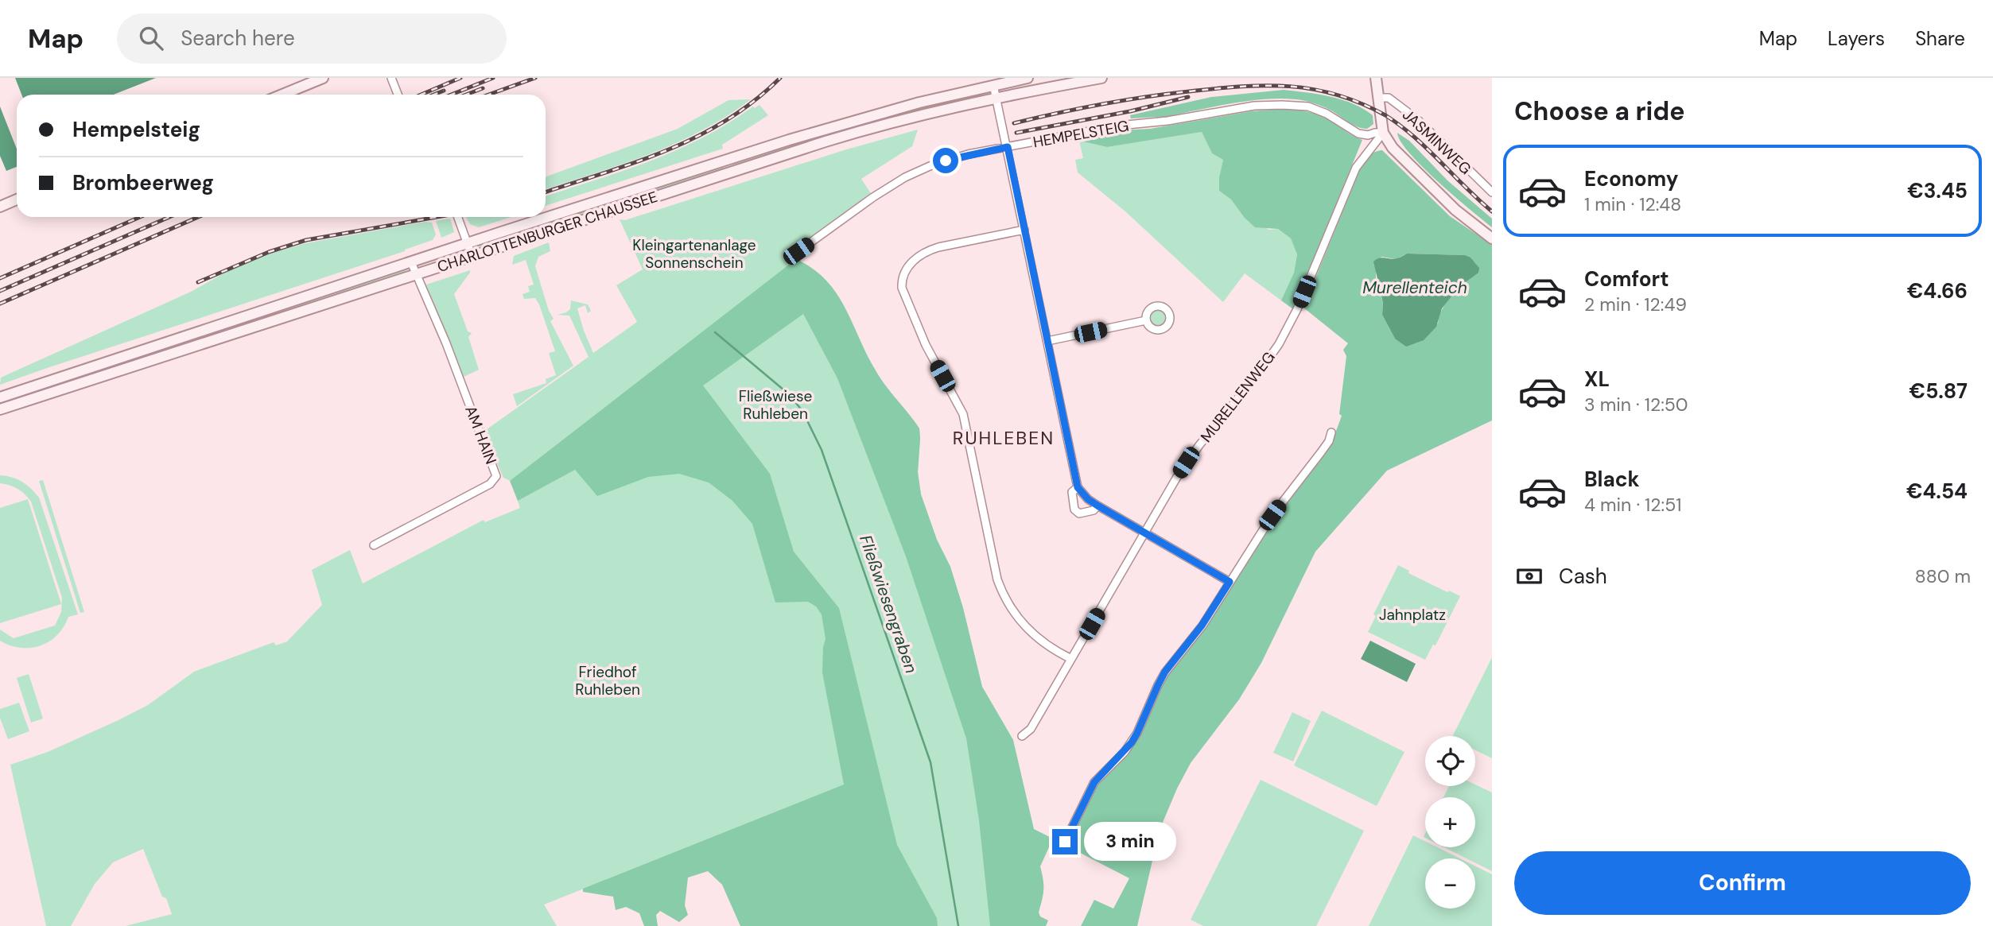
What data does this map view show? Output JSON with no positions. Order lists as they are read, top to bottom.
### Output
{
  "streets": {
    "main road": ["CHARLOTTENBURGER CHAUSSEE"],
    "street": [
      "HEMPELSTEIG",
      "JASMINWEG",
      "MURELLENWEG",
      "AM HAIN"
    ]
  },
  "crossings": [
    ["HEMPELSTEIG", "MURELLENWEG"],
    ["CHARLOTTENBURGER CHAUSSEE", "AM HAIN"]
  ],
  "districts": ["RUHLEBEN"],
  "water": ["Murellenteich", "Fließwiesengraben"],
  "parks": [
    "Kleingartenanlage Sonnenschein",
    "Fließwiese Ruhleben",
    "Jahnplatz",
    "Friedhof Ruhleben"
  ],
  "page": {
    "header": "Map",
    "search": "Search here",
    "nav": ["Map", "Layers", "Share"],
    "heading": "Choose a ride",
    "banner": ["Hempelsteig", "Brombeerweg"],
    "list": [
      {
        "name": "Economy",
        "note": "1 min · 12:48",
        "value": "€3.45"
      },
      {
        "name": "Comfort",
        "note": "2 min · 12:49",
        "value": "€4.66"
      },
      {
        "name": "XL",
        "note": "3 min · 12:50",
        "value": "€5.87"
      },
      {
        "name": "Black",
        "note": "4 min · 12:51",
        "value": "€4.54"
      }
    ],
    "pay": ["Cash", "880 m"],
    "map_buttons": ["+", "−"],
    "bubble": "3 min",
    "buttons": "Confirm"
  }
}
